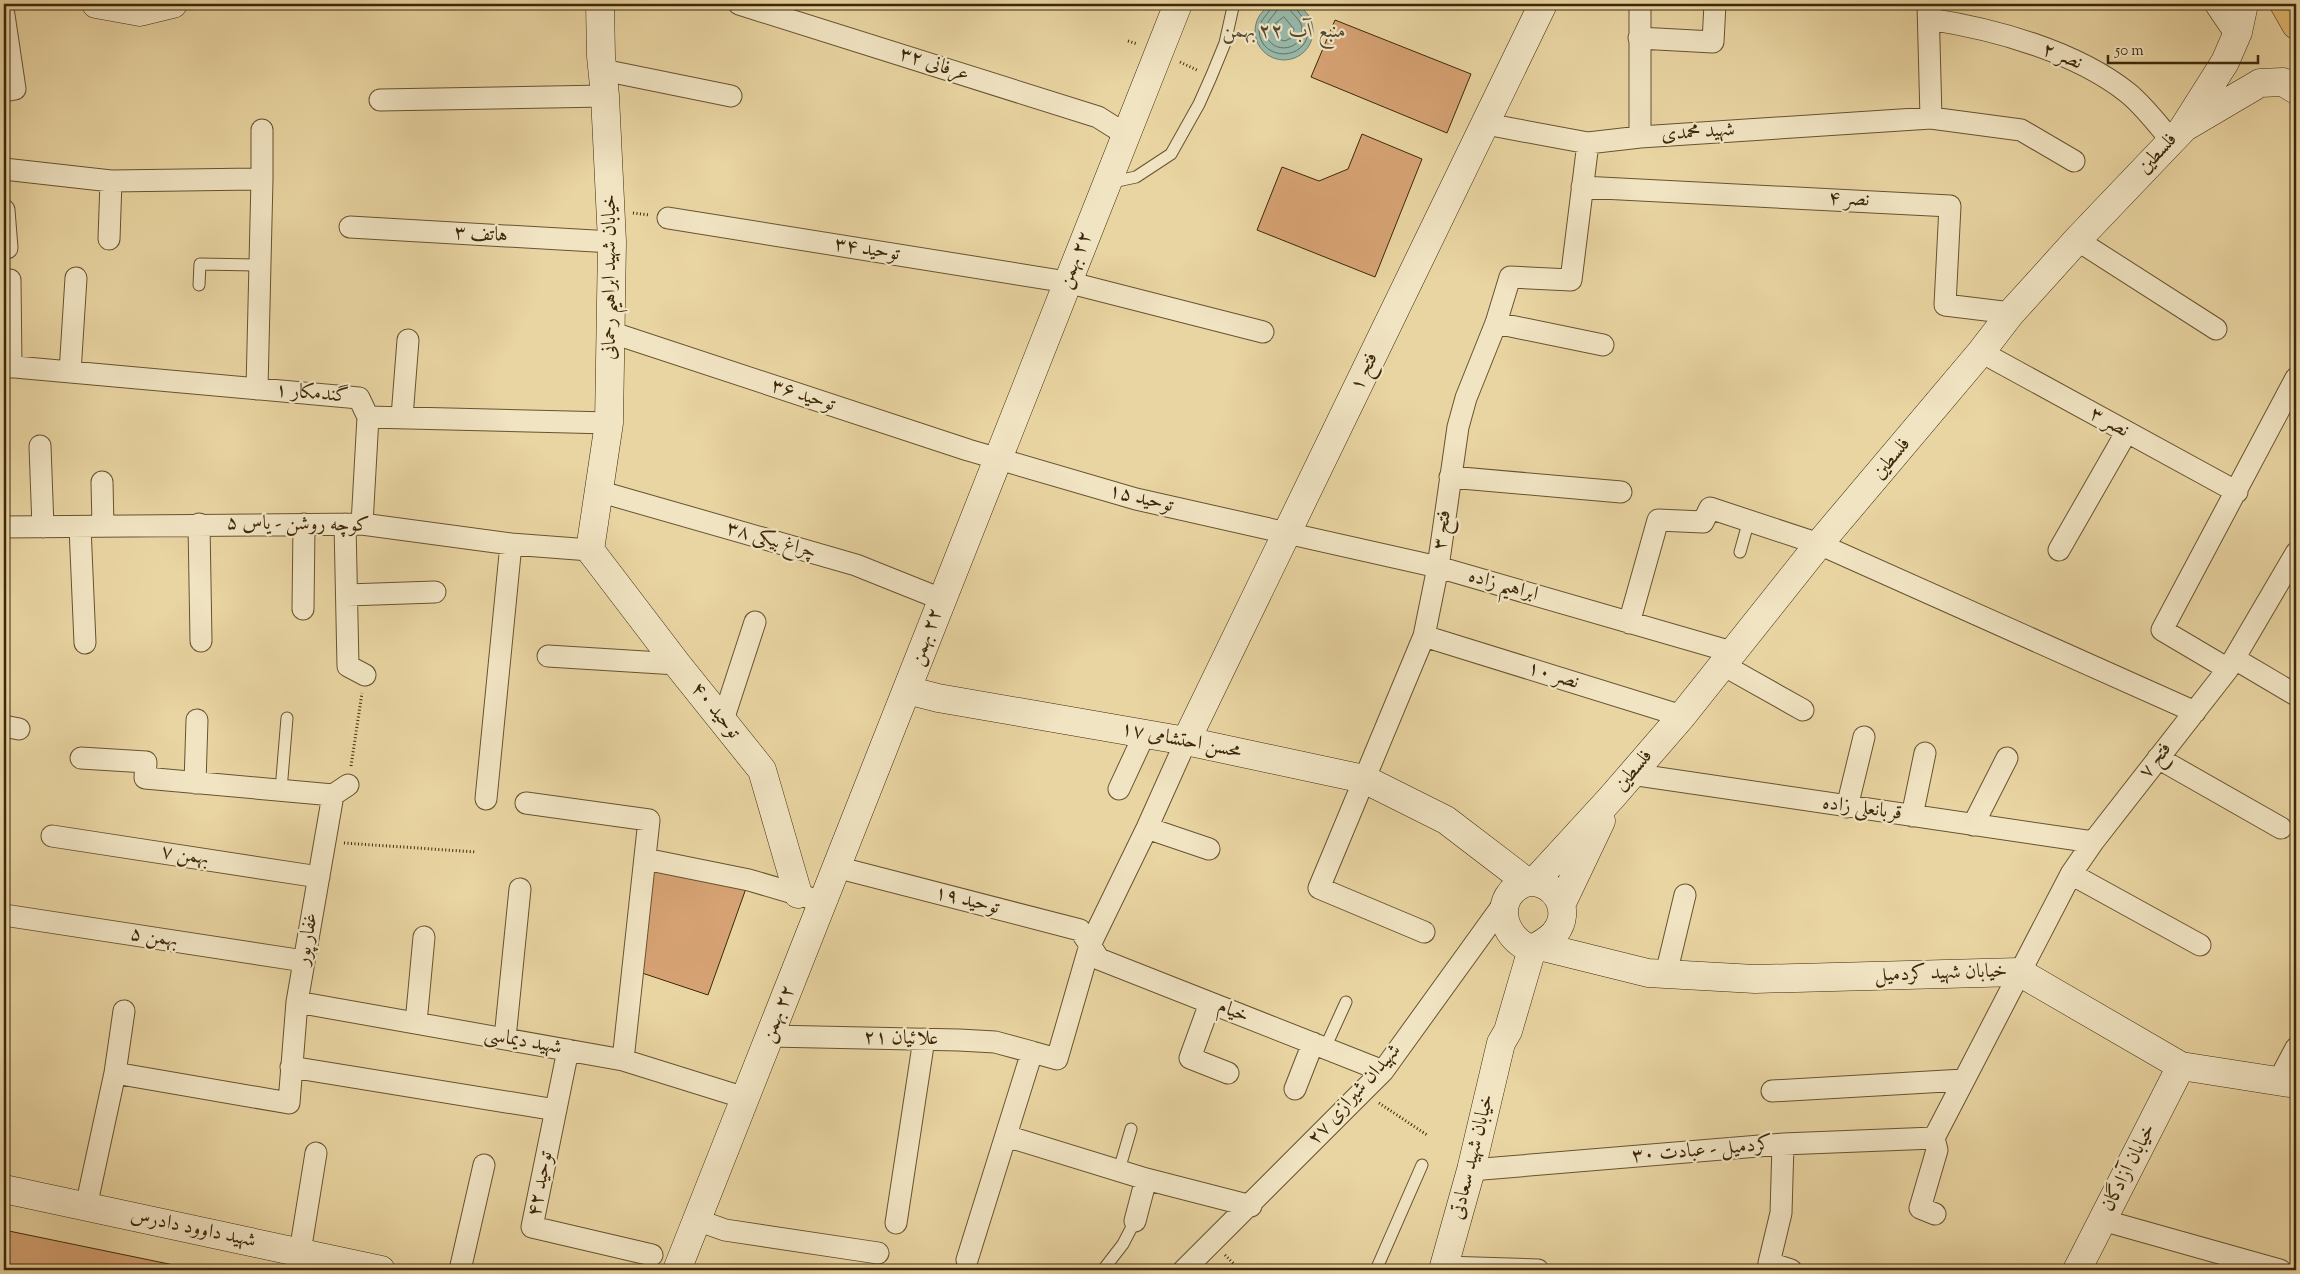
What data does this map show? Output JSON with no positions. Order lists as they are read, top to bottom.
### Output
{
  "streets": {
    "street": [
      "نصر ۲",
      "عرفانی ۳۲",
      "شهید محمدی",
      "فلسطین",
      "نصر ۴",
      "هاتف ۳",
      "توحید ۳۴",
      "٢٢ بهمن",
      "خیابان شهید ابراهیم رحمانی",
      "فتح ۱",
      "گندمکار ۱",
      "توحید ۳۶",
      "نصر ۳",
      "توحید ۱۵",
      "کوچه روشن - یاس ۵",
      "فتح ۳",
      "چراغ بیکی ۳۸",
      "ابراهیم زاده",
      "نصر ۱۰",
      "توحید ۴۰",
      "محسن احتشامی ۱۷",
      "فتح ۷",
      "قربانعلی زاده",
      "بهمن ۷",
      "توحید ۱۹",
      "بهمن ۵",
      "غفار پور",
      "خیابان شهید کردمیل",
      "خیام",
      "علائیان ۲۱",
      "شهید دیماسی",
      "شهیدان شیرازی ۲۷",
      "کردمیل - عبادت ۳۰",
      "خیابان شهید سعادتی",
      "خیابان آزادگان",
      "توحید ۴۲",
      "شهید داوود دادرس"
    ]
  },
  "crossings": [
    ["نصر ۲", "فلسطین"],
    ["عرفانی ۳۲", "٢٢ بهمن"],
    ["شهید محمدی", "فتح ۱"],
    ["فلسطین", "نصر ۴"],
    ["فلسطین", "نصر ۳"],
    ["فلسطین", "ابراهیم زاده"],
    ["فلسطین", "نصر ۱۰"],
    ["فلسطین", "قربانعلی زاده"],
    ["نصر ۴", "فتح ۳"],
    ["هاتف ۳", "خیابان شهید ابراهیم رحمانی"],
    ["توحید ۳۴", "٢٢ بهمن"],
    ["٢٢ بهمن", "توحید ۳۶"],
    ["٢٢ بهمن", "توحید ۱۵"],
    ["٢٢ بهمن", "چراغ بیکی ۳۸"],
    ["٢٢ بهمن", "توحید ۴۰"],
    ["٢٢ بهمن", "محسن احتشامی ۱۷"],
    ["٢٢ بهمن", "توحید ۱۹"],
    ["٢٢ بهمن", "علائیان ۲۱"],
    ["٢٢ بهمن", "شهید دیماسی"],
    ["خیابان شهید ابراهیم رحمانی", "گندمکار ۱"],
    ["خیابان شهید ابراهیم رحمانی", "توحید ۳۶"],
    ["خیابان شهید ابراهیم رحمانی", "کوچه روشن - یاس ۵"],
    ["خیابان شهید ابراهیم رحمانی", "چراغ بیکی ۳۸"],
    ["خیابان شهید ابراهیم رحمانی", "توحید ۴۰"],
    ["فتح ۱", "توحید ۱۵"],
    ["فتح ۱", "ابراهیم زاده"],
    ["فتح ۱", "محسن احتشامی ۱۷"],
    ["توحید ۳۶", "توحید ۱۵"],
    ["توحید ۱۵", "ابراهیم زاده"],
    ["کوچه روشن - یاس ۵", "توحید ۴۰"],
    ["فتح ۳", "ابراهیم زاده"],
    ["فتح ۳", "نصر ۱۰"],
    ["فتح ۳", "محسن احتشامی ۱۷"],
    ["محسن احتشامی ۱۷", "شهیدان شیرازی ۲۷"],
    ["محسن احتشامی ۱۷", "خیابان شهید سعادتی"],
    ["فتح ۷", "قربانعلی زاده"],
    ["فتح ۷", "خیابان شهید کردمیل"],
    ["فتح ۷", "کردمیل - عبادت ۳۰"],
    ["بهمن ۷", "غفار پور"],
    ["توحید ۱۹", "خیام"],
    ["توحید ۱۹", "علائیان ۲۱"],
    ["بهمن ۵", "غفار پور"],
    ["غفار پور", "شهید دیماسی"],
    ["خیابان شهید کردمیل", "خیابان آزادگان"],
    ["خیام", "علائیان ۲۱"],
    ["خیام", "شهیدان شیرازی ۲۷"],
    ["شهید دیماسی", "توحید ۴۲"],
    ["شهیدان شیرازی ۲۷", "خیابان شهید سعادتی"],
    ["کردمیل - عبادت ۳۰", "خیابان شهید سعادتی"]
  ],
  "water": ["منبع آب ۲۲ بهمن"],
  "scale_bar": "50 m"
}
